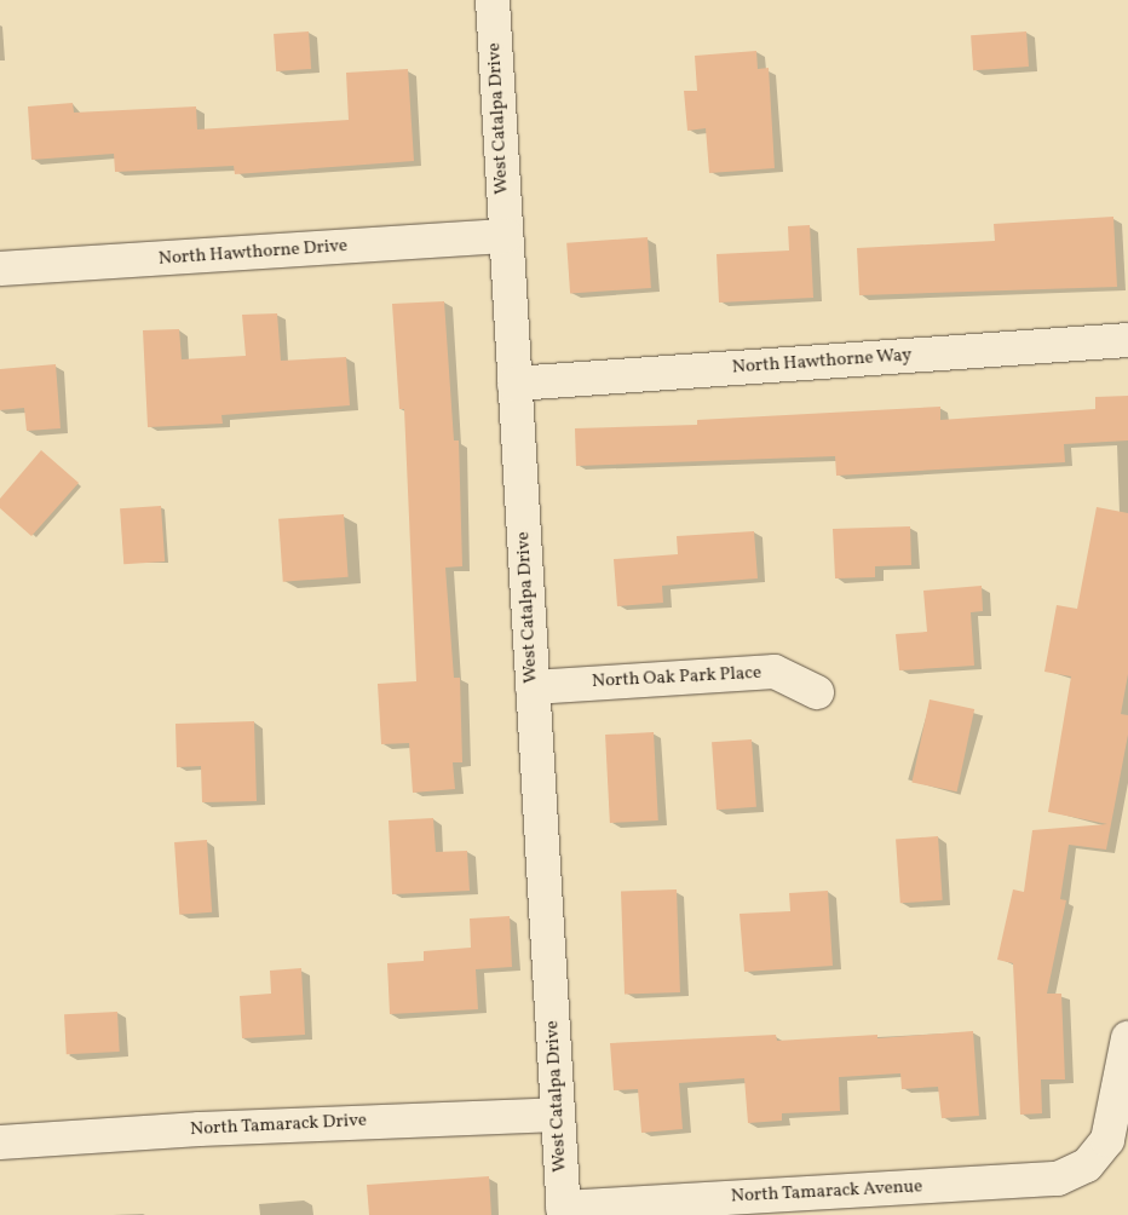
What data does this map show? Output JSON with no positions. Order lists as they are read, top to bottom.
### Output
{
  "streets": {
    "street": [
      "West Catalpa Drive",
      "North Hawthorne Drive",
      "North Hawthorne Way",
      "North Oak Park Place",
      "North Tamarack Drive",
      "North Tamarack Avenue"
    ]
  },
  "crossings": [
    ["West Catalpa Drive", "North Hawthorne Drive"],
    ["West Catalpa Drive", "North Hawthorne Way"],
    ["West Catalpa Drive", "North Oak Park Place"],
    ["West Catalpa Drive", "North Tamarack Drive"],
    ["West Catalpa Drive", "North Tamarack Avenue"]
  ]
}
